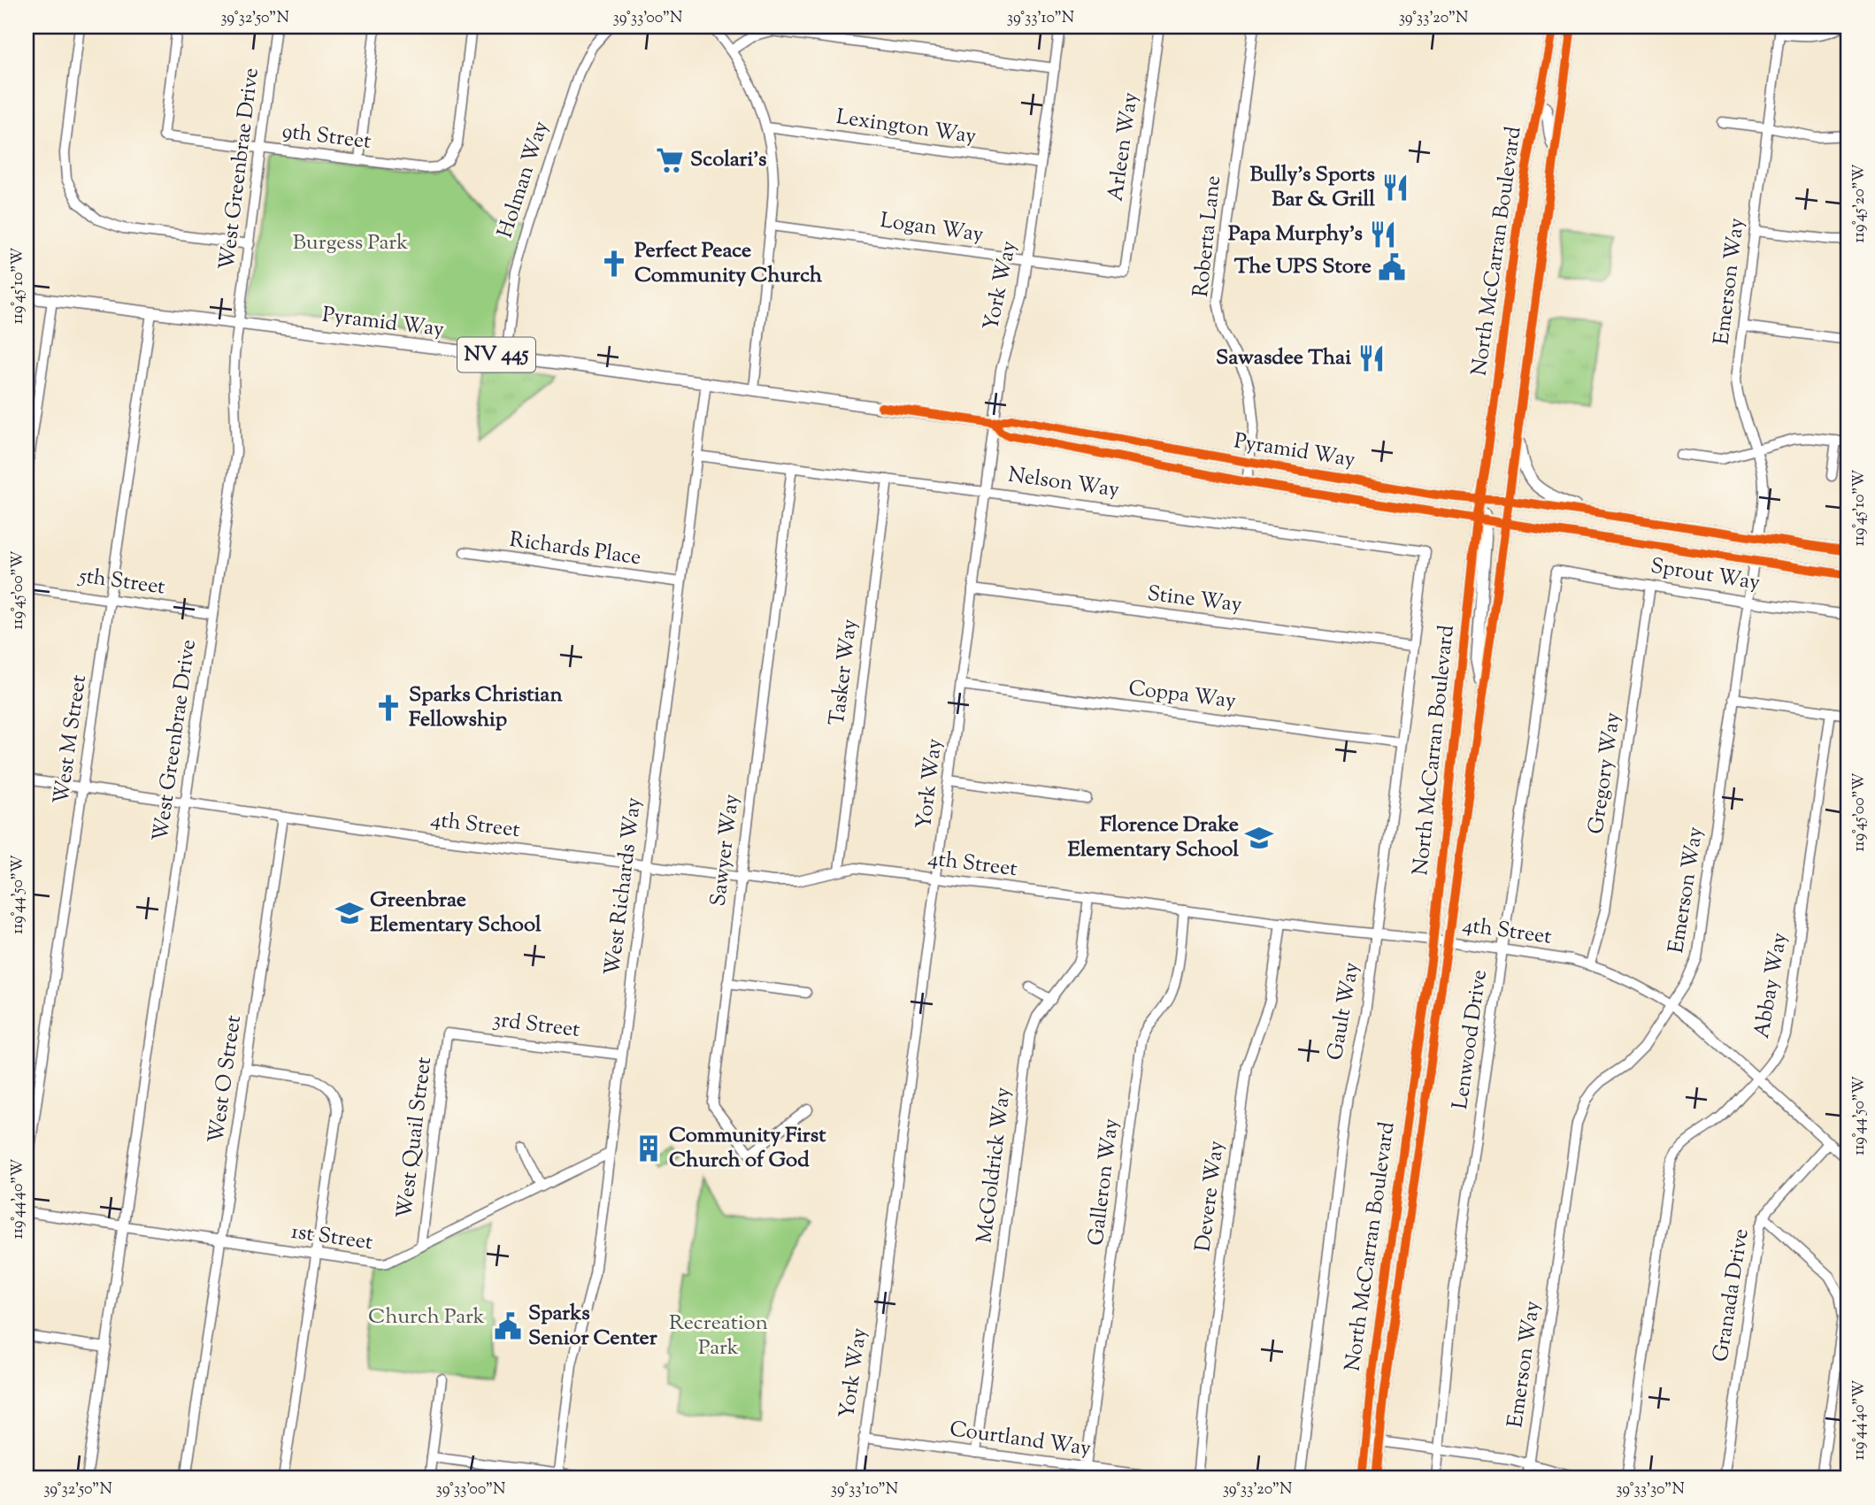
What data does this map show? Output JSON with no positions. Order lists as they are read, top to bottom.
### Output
{
  "streets": {
    "main road": ["North McCarran Boulevard", "Pyramid Way", "NV 445"],
    "street": [
      "Lexington Way",
      "9th Street",
      "Arleen Way",
      "West Greenbrae Drive",
      "Holman Way",
      "Logan Way",
      "Roberta Lane",
      "Emerson Way",
      "York Way",
      "Nelson Way",
      "Richards Place",
      "Sprout Way",
      "5th Street",
      "Stine Way",
      "Tasker Way",
      "Coppa Way",
      "West M Street",
      "Gregory Way",
      "4th Street",
      "Sawyer Way",
      "West Richards Way",
      "Abbay Way",
      "Gault Way",
      "3rd Street",
      "Lenwood Drive",
      "West O Street",
      "West Quail Street",
      "McGoldrick Way",
      "Galleron Way",
      "Devere Way",
      "1st Street",
      "Granada Drive",
      "Courtland Way"
    ]
  },
  "crossings": [
    ["Lexington Way", "York Way"],
    ["9th Street", "West Greenbrae Drive"],
    ["Arleen Way", "Logan Way"],
    ["West Greenbrae Drive", "Pyramid Way"],
    ["West Greenbrae Drive", "5th Street"],
    ["West Greenbrae Drive", "4th Street"],
    ["West Greenbrae Drive", "1st Street"],
    ["Holman Way", "Pyramid Way"],
    ["Logan Way", "York Way"],
    ["Roberta Lane", "Pyramid Way"],
    ["North McCarran Boulevard", "Pyramid Way"],
    ["North McCarran Boulevard", "4th Street"],
    ["Emerson Way", "Pyramid Way"],
    ["Emerson Way", "Sprout Way"],
    ["Emerson Way", "4th Street"],
    ["York Way", "Pyramid Way"],
    ["York Way", "Nelson Way"],
    ["York Way", "Stine Way"],
    ["York Way", "Coppa Way"],
    ["York Way", "4th Street"],
    ["York Way", "Courtland Way"],
    ["Pyramid Way", "West M Street"],
    ["Pyramid Way", "West Richards Way"],
    ["Nelson Way", "Tasker Way"],
    ["Nelson Way", "Sawyer Way"],
    ["Nelson Way", "West Richards Way"],
    ["Nelson Way", "Gault Way"],
    ["Richards Place", "West Richards Way"],
    ["Sprout Way", "Gregory Way"],
    ["Sprout Way", "Lenwood Drive"],
    ["5th Street", "West M Street"],
    ["Stine Way", "Gault Way"],
    ["Tasker Way", "4th Street"],
    ["Coppa Way", "Gault Way"],
    ["West M Street", "4th Street"],
    ["Gregory Way", "4th Street"],
    ["4th Street", "Sawyer Way"],
    ["4th Street", "West Richards Way"],
    ["4th Street", "Abbay Way"],
    ["4th Street", "Gault Way"],
    ["4th Street", "Lenwood Drive"],
    ["4th Street", "West O Street"],
    ["4th Street", "McGoldrick Way"],
    ["4th Street", "Galleron Way"],
    ["4th Street", "Devere Way"],
    ["4th Street", "Granada Drive"],
    ["West Richards Way", "3rd Street"],
    ["West Richards Way", "1st Street"],
    ["3rd Street", "West Quail Street"],
    ["West O Street", "1st Street"],
    ["West Quail Street", "1st Street"],
    ["McGoldrick Way", "Courtland Way"],
    ["Galleron Way", "Courtland Way"]
  ],
  "parks": ["Burgess Park", "Church Park", "Recreation Park"],
  "places": {
    "supermarket": ["Scolari's"],
    "restaurant": ["Bully's Sports Bar & Grill", "Papa Murphy's", "Sawasdee Thai"],
    "church": ["Perfect Peace Community Church", "Sparks Christian Fellowship"],
    "public building": ["The UPS Store", "Sparks Senior Center"],
    "school or university": ["Florence Drake Elementary School", "Greenbrae Elementary School"],
    "building": ["Community First Church of God"]
  },
  "coordinates": [
    "39°32'50\"N",
    "39°33'00\"N",
    "39°33'10\"N",
    "39°33'20\"N",
    "119°45'20\"W",
    "119°45'10\"W",
    "119°45'00\"W",
    "119°44'50\"W",
    "119°44'40\"W",
    "39°33'30\"N"
  ]
}
